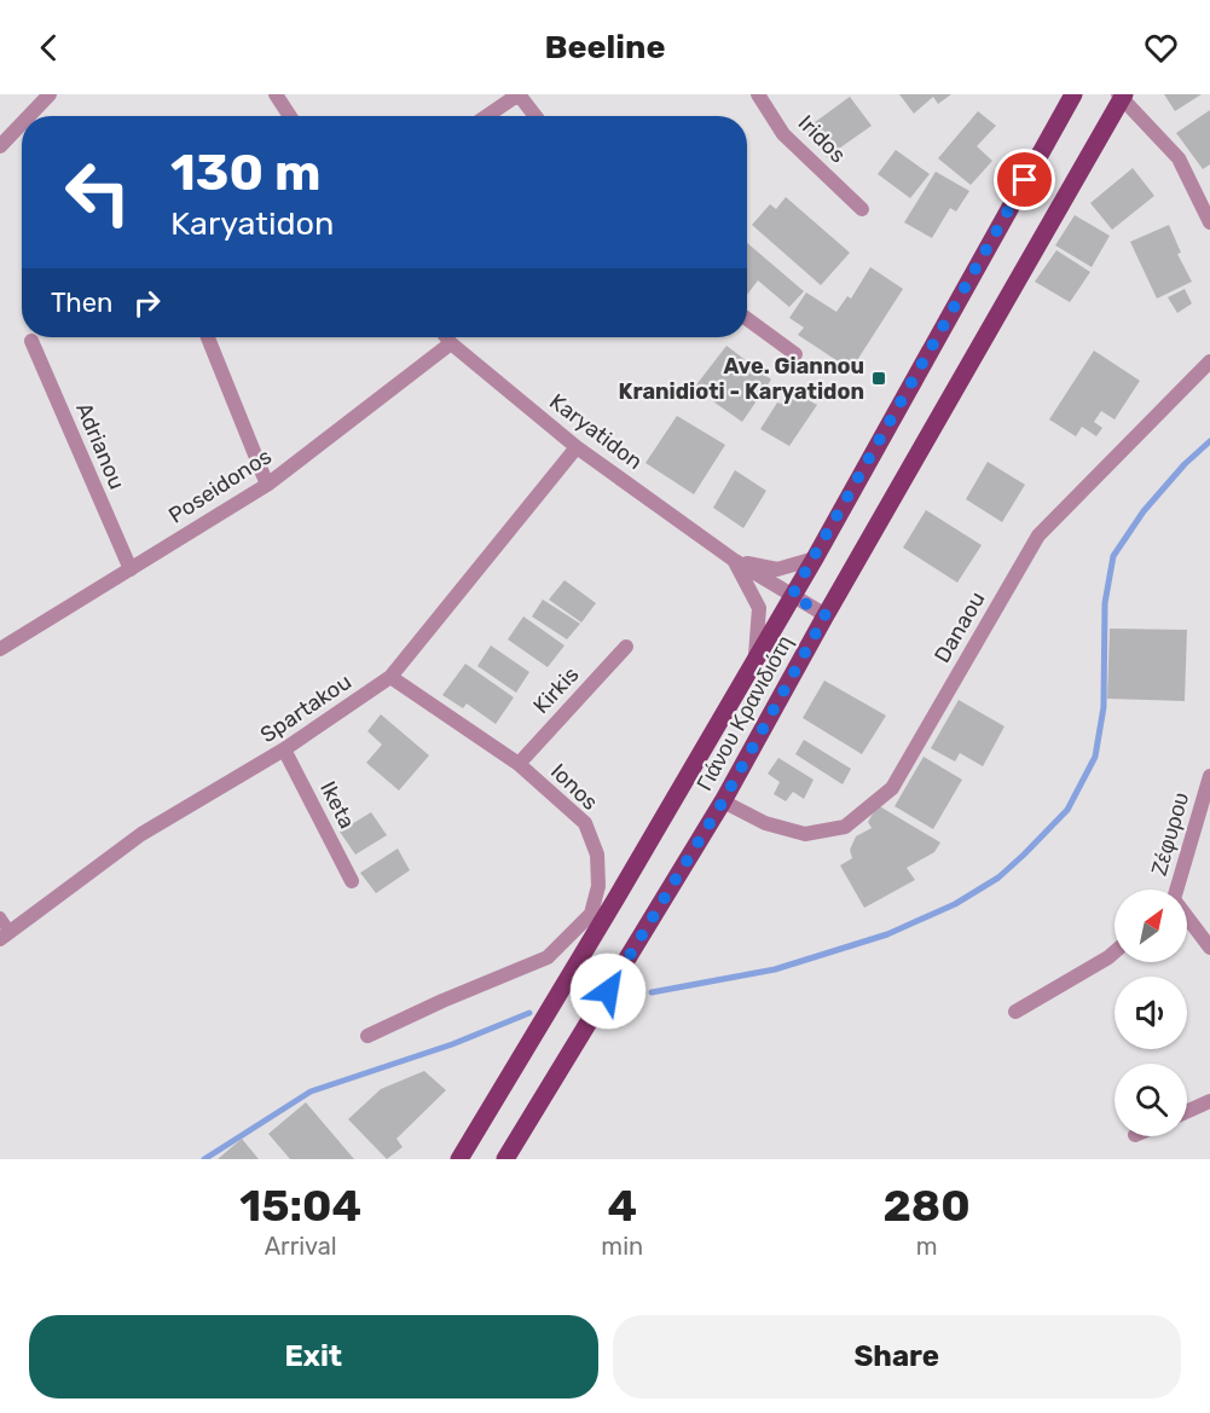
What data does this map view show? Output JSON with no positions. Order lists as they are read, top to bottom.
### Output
{
  "streets": {
    "main road": ["Γιάνου Κρανιδιότη"],
    "street": [
      "Iridos",
      "Karyatidon",
      "Adrianou",
      "Poseidonos",
      "Danaou",
      "Kirkis",
      "Spartakou",
      "Ionos",
      "Iketa",
      "Ζέφυρου"
    ]
  },
  "crossings": [
    ["Karyatidon", "Poseidonos"],
    ["Karyatidon", "Spartakou"],
    ["Karyatidon", "Γιάνου Κρανιδιότη"],
    ["Adrianou", "Poseidonos"],
    ["Danaou", "Γιάνου Κρανιδιότη"],
    ["Kirkis", "Ionos"],
    ["Spartakou", "Ionos"],
    ["Spartakou", "Iketa"]
  ],
  "places": {
    "transit": ["Ave. Giannou Kranidioti - Karyatidon"]
  },
  "north": "top right",
  "page": {
    "header": "Beeline",
    "turn": ["130 m", "Karyatidon"],
    "then": "Then",
    "eta": [
      "15:04",
      "Arrival",
      "4",
      "min",
      "280",
      "m"
    ],
    "buttons": ["Exit", "Share"]
  }
}
